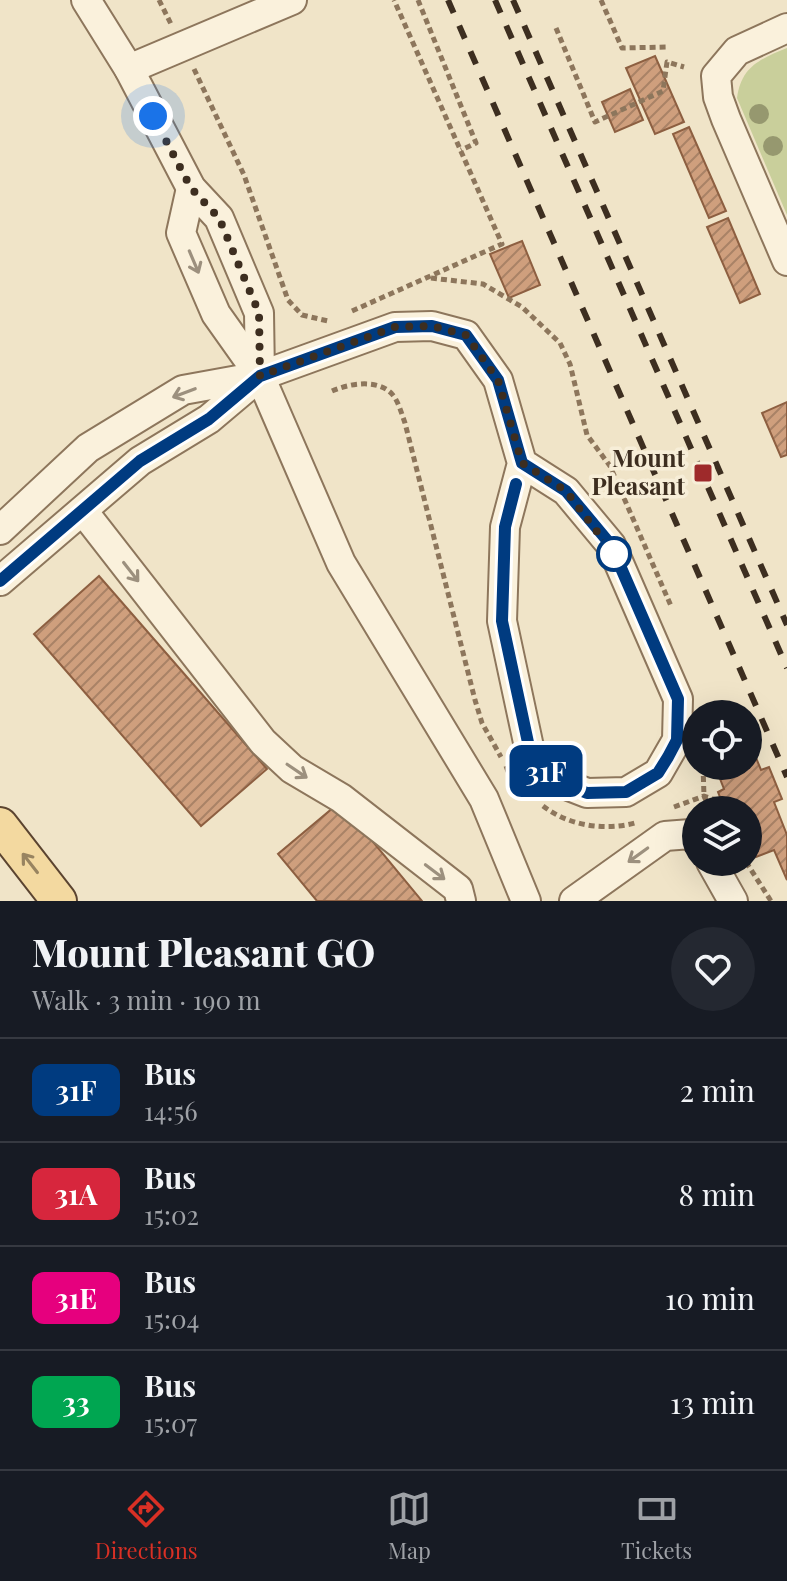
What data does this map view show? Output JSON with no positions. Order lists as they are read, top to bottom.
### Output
{
  "places": {
    "transit": ["Mount Pleasant"]
  },
  "lines": ["bus line 31F"],
  "page": {
    "on_map": "31F",
    "heading": ["Mount Pleasant GO", "Walk · 3 min · 190 m"],
    "list": [
      {
        "mark": "31F",
        "name": "Bus",
        "note": "14:56",
        "value": "2 min"
      },
      {
        "mark": "31A",
        "name": "Bus",
        "note": "15:02",
        "value": "8 min"
      },
      {
        "mark": "31E",
        "name": "Bus",
        "note": "15:04",
        "value": "10 min"
      },
      {
        "mark": "33",
        "name": "Bus",
        "note": "15:07",
        "value": "13 min"
      }
    ],
    "tabs": ["Directions", "Map", "Tickets"]
  }
}
